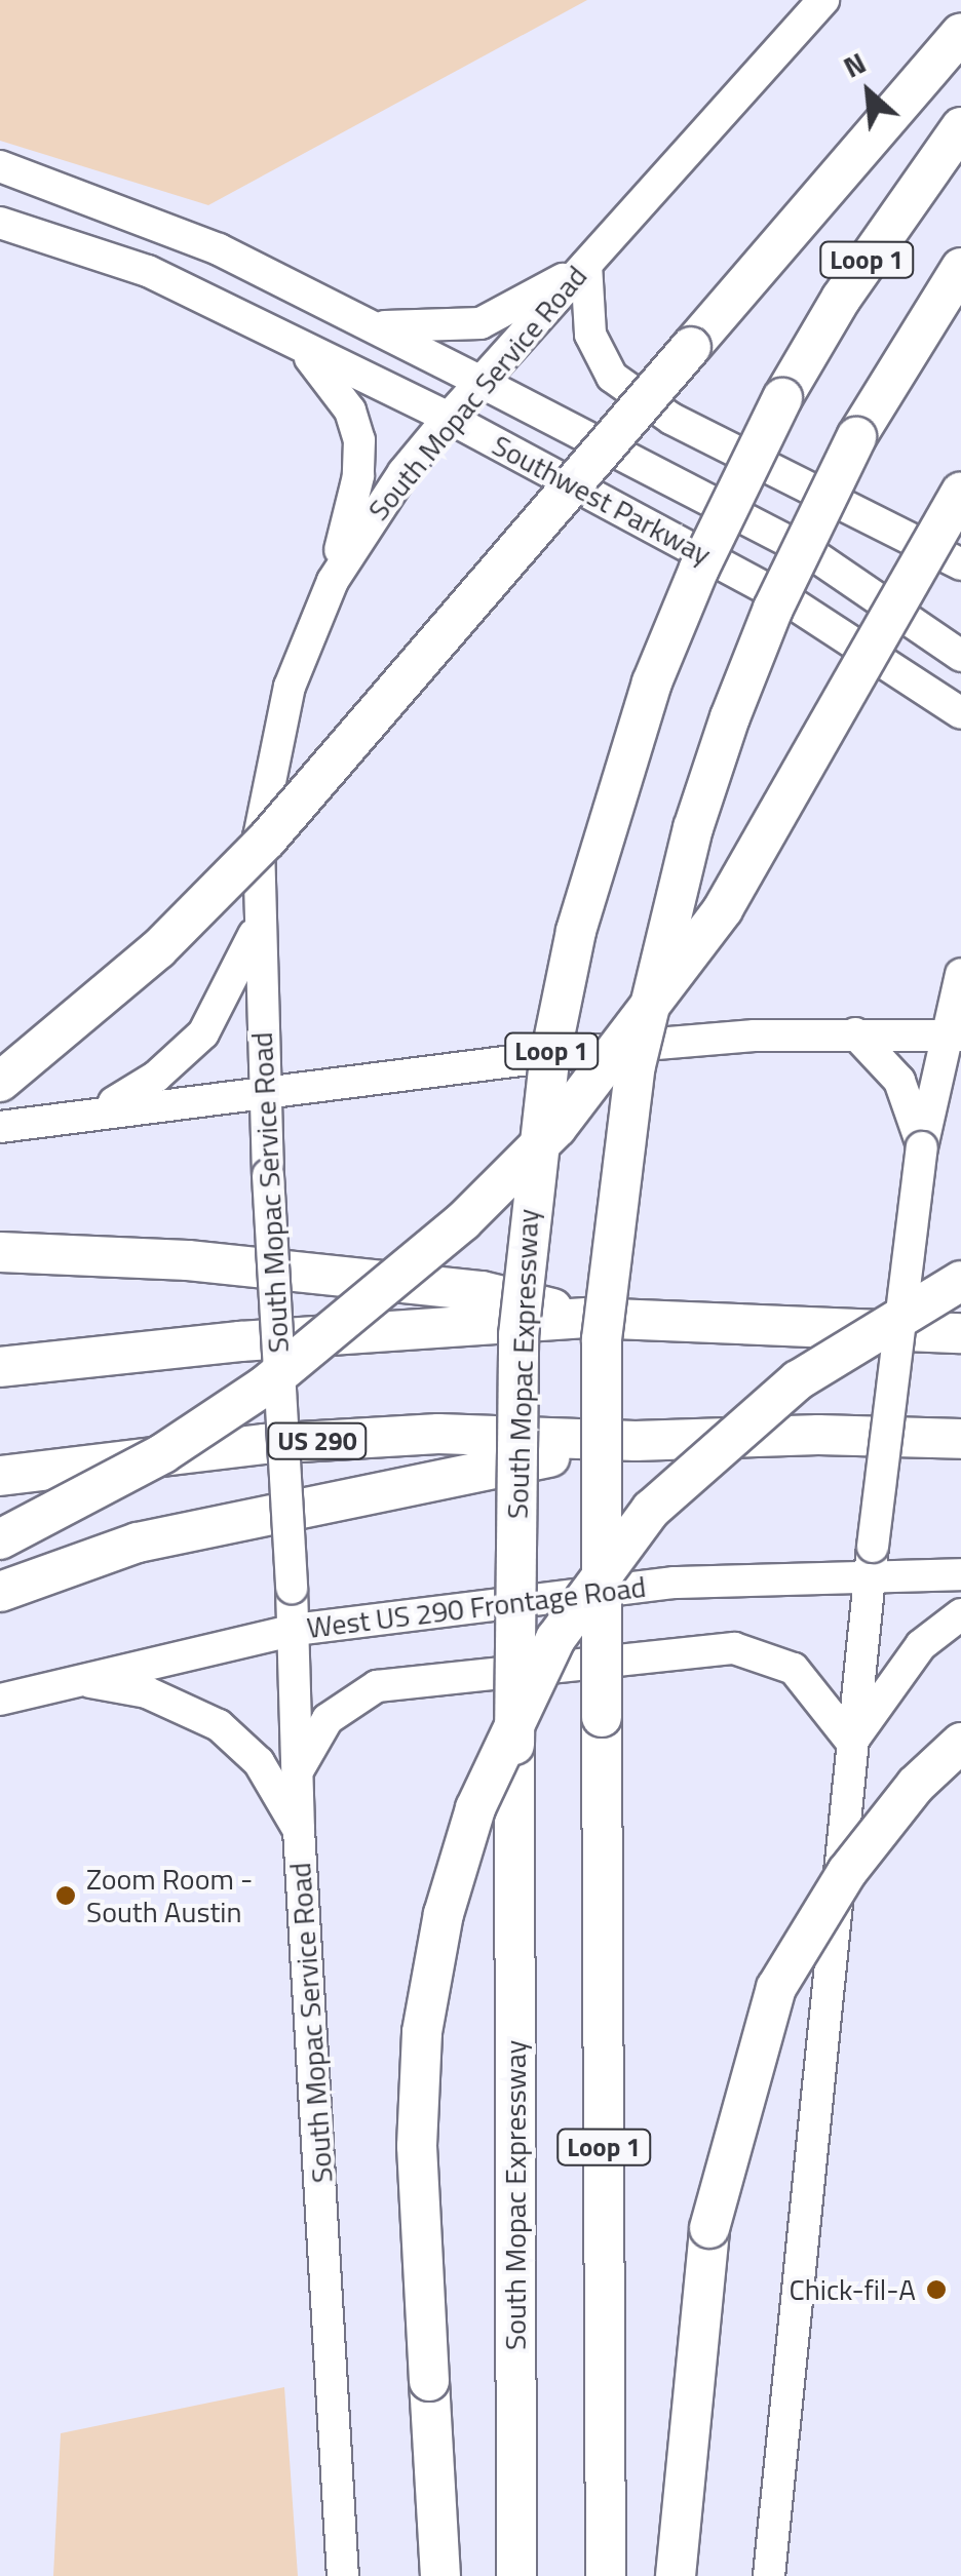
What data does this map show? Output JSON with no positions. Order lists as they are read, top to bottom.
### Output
{
  "streets": {
    "highway": ["Loop 1", "South Mopac Expressway", "US 290"],
    "main road": ["South Mopac Service Road", "Southwest Parkway", "West US 290 Frontage Road"]
  },
  "crossings": [
    ["South Mopac Service Road", "Southwest Parkway"],
    ["South Mopac Service Road", "West US 290 Frontage Road"]
  ],
  "places": ["Zoom Room - South Austin", "Chick-fil-A"],
  "north": "top left"
}
